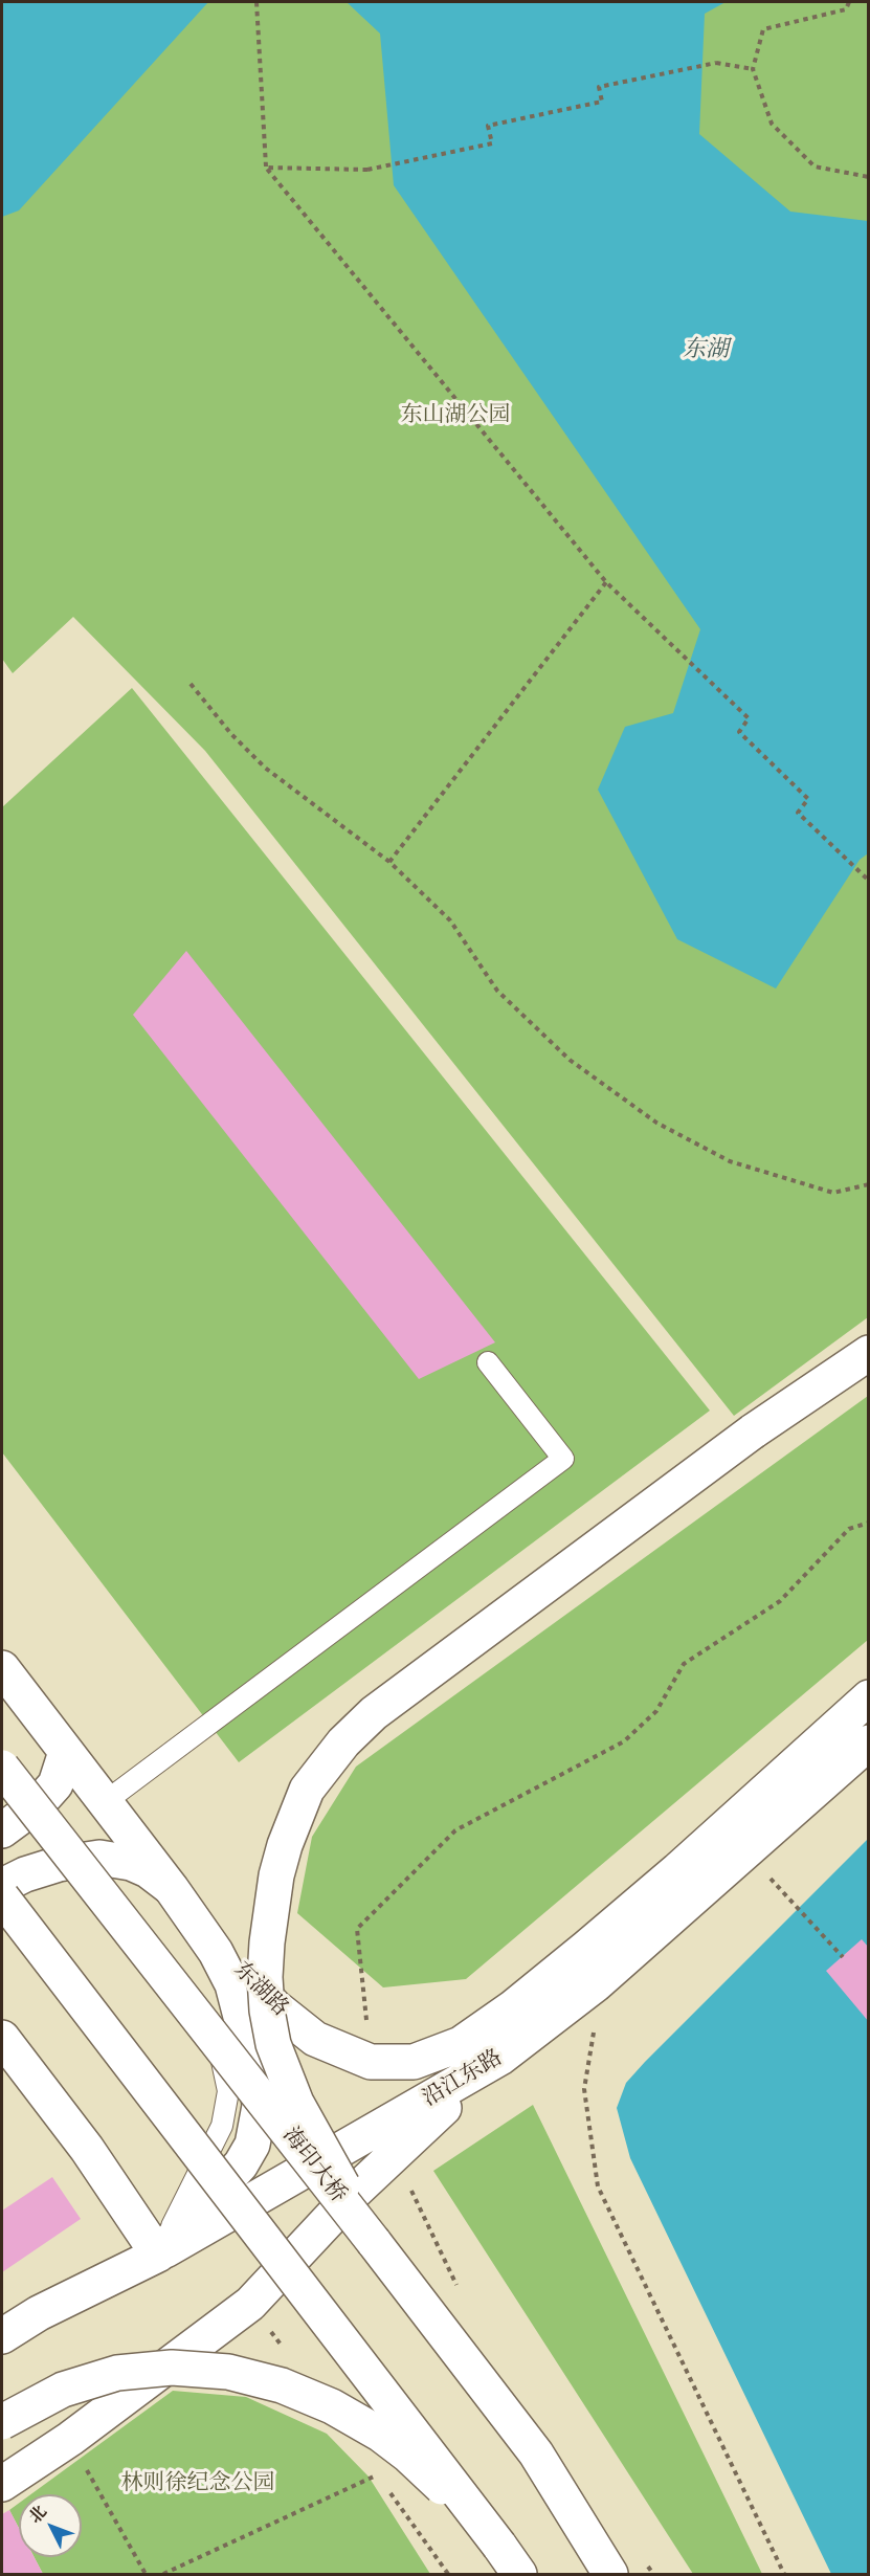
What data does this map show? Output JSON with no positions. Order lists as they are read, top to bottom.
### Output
{
  "streets": {
    "main road": ["东湖路", "沿江东路", "海印大桥"]
  },
  "crossings": [
    ["东湖路", "沿江东路"]
  ],
  "water": ["东湖"],
  "parks": ["东山湖公园", "林则徐纪念公园"],
  "north": "top left"
}
